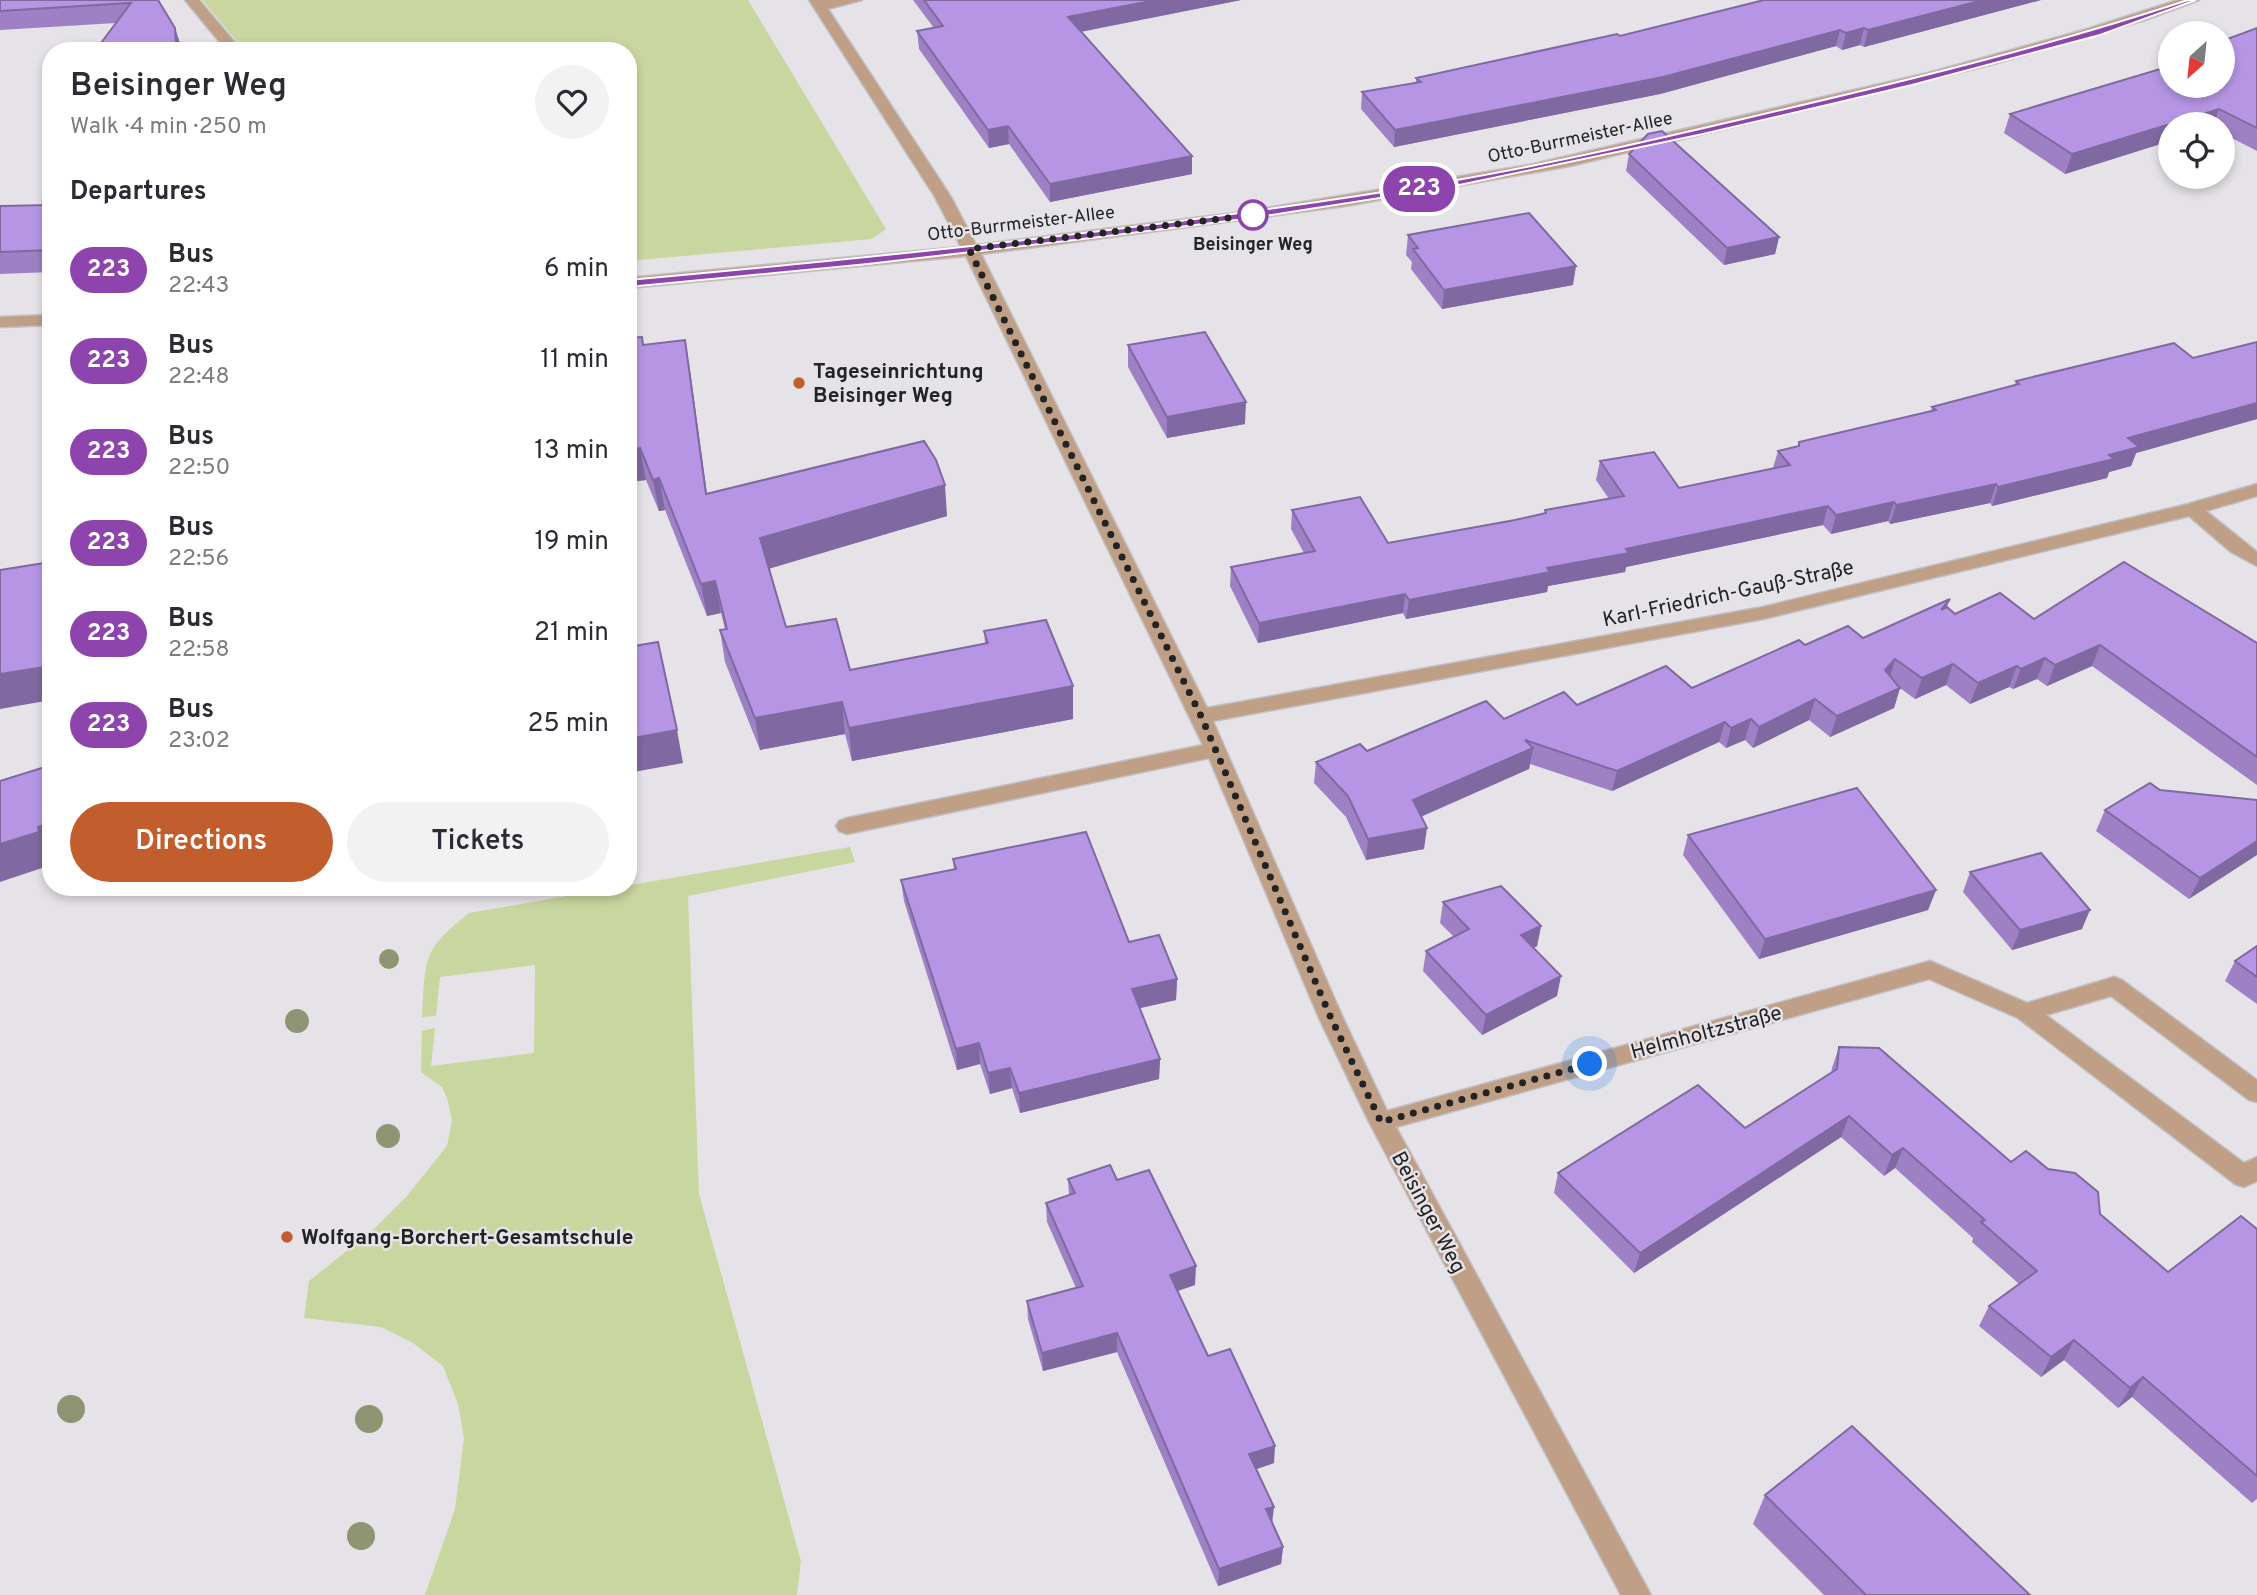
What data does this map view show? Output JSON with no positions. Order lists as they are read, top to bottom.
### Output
{
  "streets": {
    "street": [
      "Otto-Burrmeister-Allee",
      "Karl-Friedrich-Gauß-Straße",
      "Helmholtzstraße",
      "Beisinger Weg"
    ]
  },
  "crossings": [
    ["Otto-Burrmeister-Allee", "Beisinger Weg"],
    ["Karl-Friedrich-Gauß-Straße", "Beisinger Weg"],
    ["Helmholtzstraße", "Beisinger Weg"]
  ],
  "places": ["Beisinger Weg", "Tageseinrichtung Beisinger Weg", "Wolfgang-Borchert-Gesamtschule"],
  "lines": ["bus line 223"],
  "north": "bottom left",
  "page": {
    "on_map": "223",
    "heading": [
      ["Beisinger Weg", "Walk · 4 min · 250 m"],
      "Departures"
    ],
    "list": [
      {
        "mark": "223",
        "name": "Bus",
        "note": "22:43",
        "value": "6 min"
      },
      {
        "mark": "223",
        "name": "Bus",
        "note": "22:48",
        "value": "11 min"
      },
      {
        "mark": "223",
        "name": "Bus",
        "note": "22:50",
        "value": "13 min"
      },
      {
        "mark": "223",
        "name": "Bus",
        "note": "22:56",
        "value": "19 min"
      },
      {
        "mark": "223",
        "name": "Bus",
        "note": "22:58",
        "value": "21 min"
      },
      {
        "mark": "223",
        "name": "Bus",
        "note": "23:02",
        "value": "25 min"
      }
    ],
    "buttons": ["Directions", "Tickets"]
  }
}
